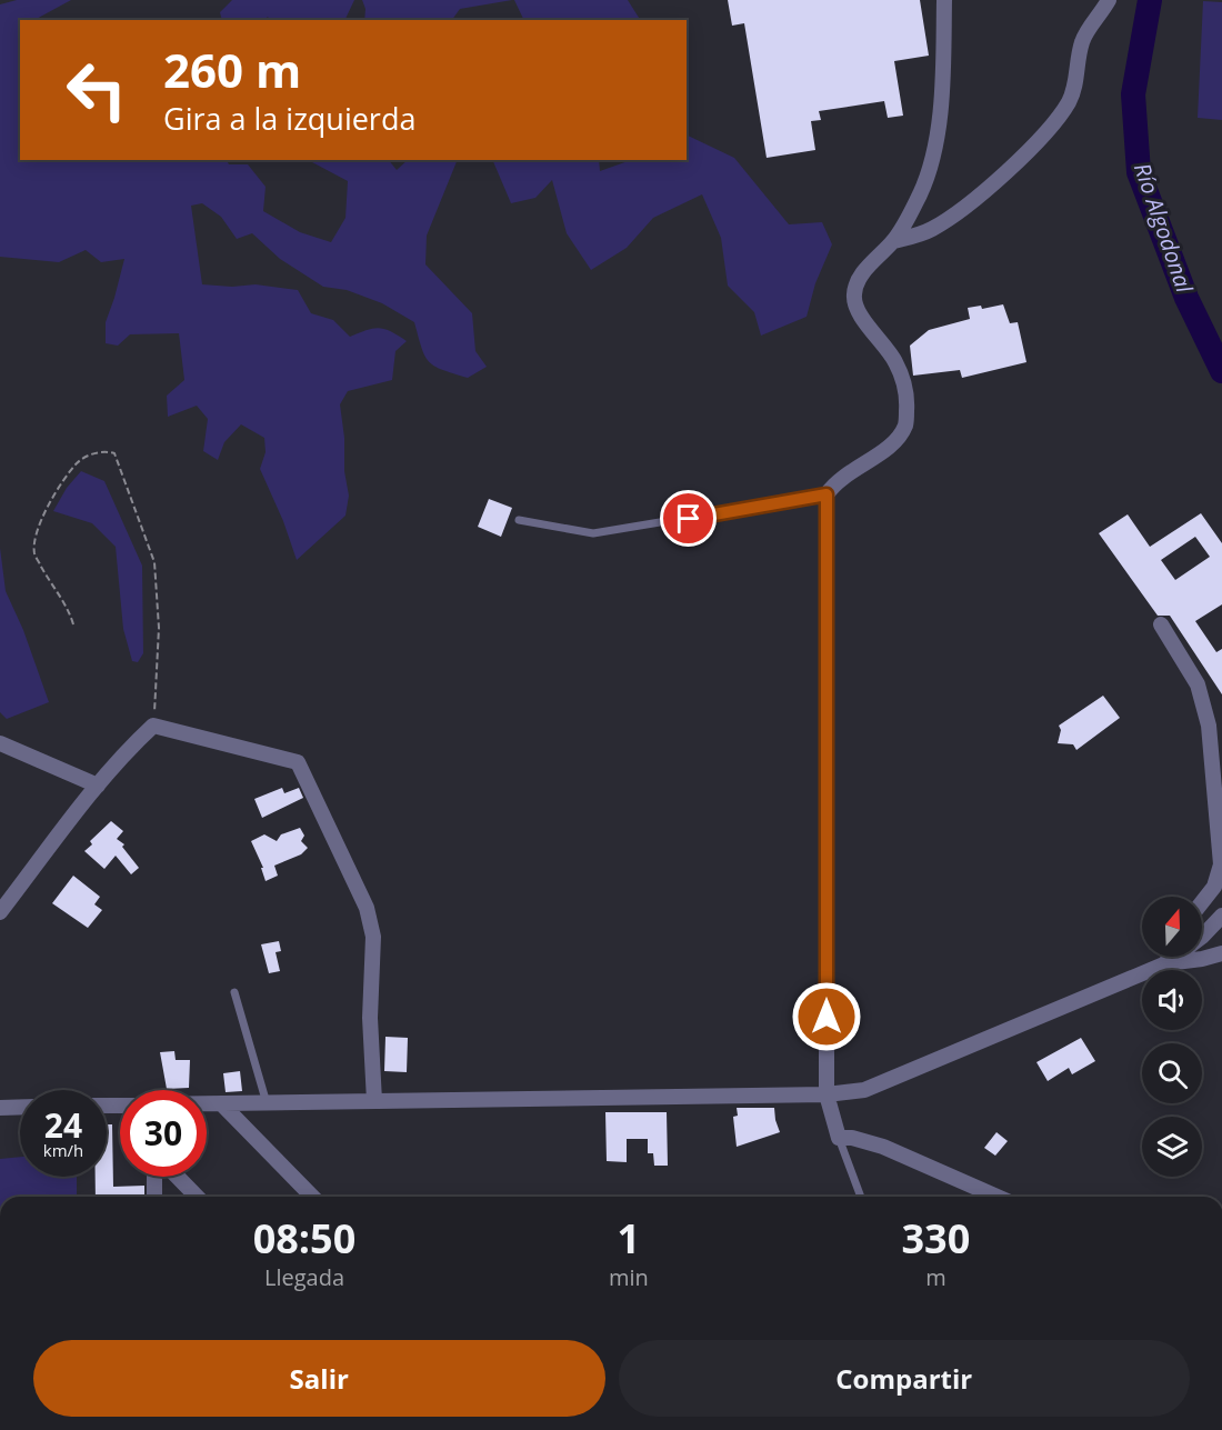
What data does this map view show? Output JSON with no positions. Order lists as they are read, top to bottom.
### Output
{
  "water": ["Río Algodonal"],
  "north": "top",
  "page": {
    "turn": ["260 m", "Gira a la izquierda"],
    "speed": "24 km/h",
    "limit": "30",
    "eta": [
      "08:50",
      "Llegada",
      "1",
      "min",
      "330",
      "m"
    ],
    "buttons": ["Salir", "Compartir"]
  }
}
